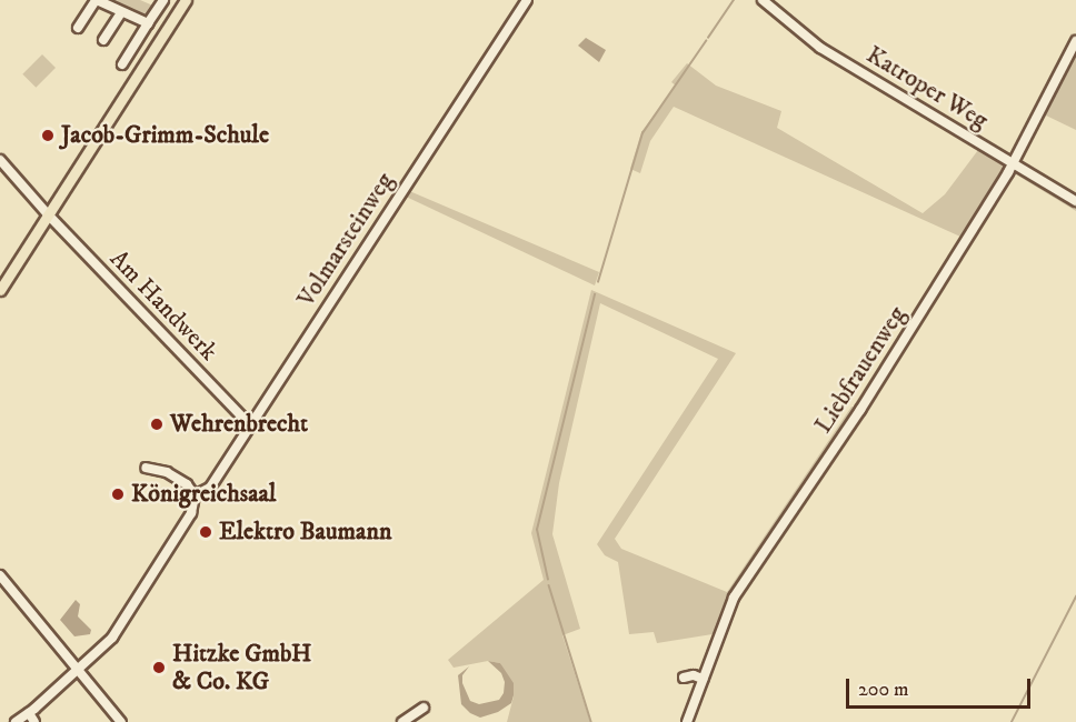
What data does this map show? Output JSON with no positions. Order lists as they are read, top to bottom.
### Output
{
  "streets": {
    "street": [
      "Katroper Weg",
      "Volmarsteinweg",
      "Am Handwerk",
      "Liebfrauenweg"
    ]
  },
  "crossings": [
    ["Katroper Weg", "Liebfrauenweg"],
    ["Volmarsteinweg", "Am Handwerk"]
  ],
  "places": [
    "Jacob-Grimm-Schule",
    "Wehrenbrecht",
    "Königreichsaal",
    "Elektro Baumann",
    "Hitzke GmbH & Co. KG"
  ],
  "scale_bar": "200 m"
}
